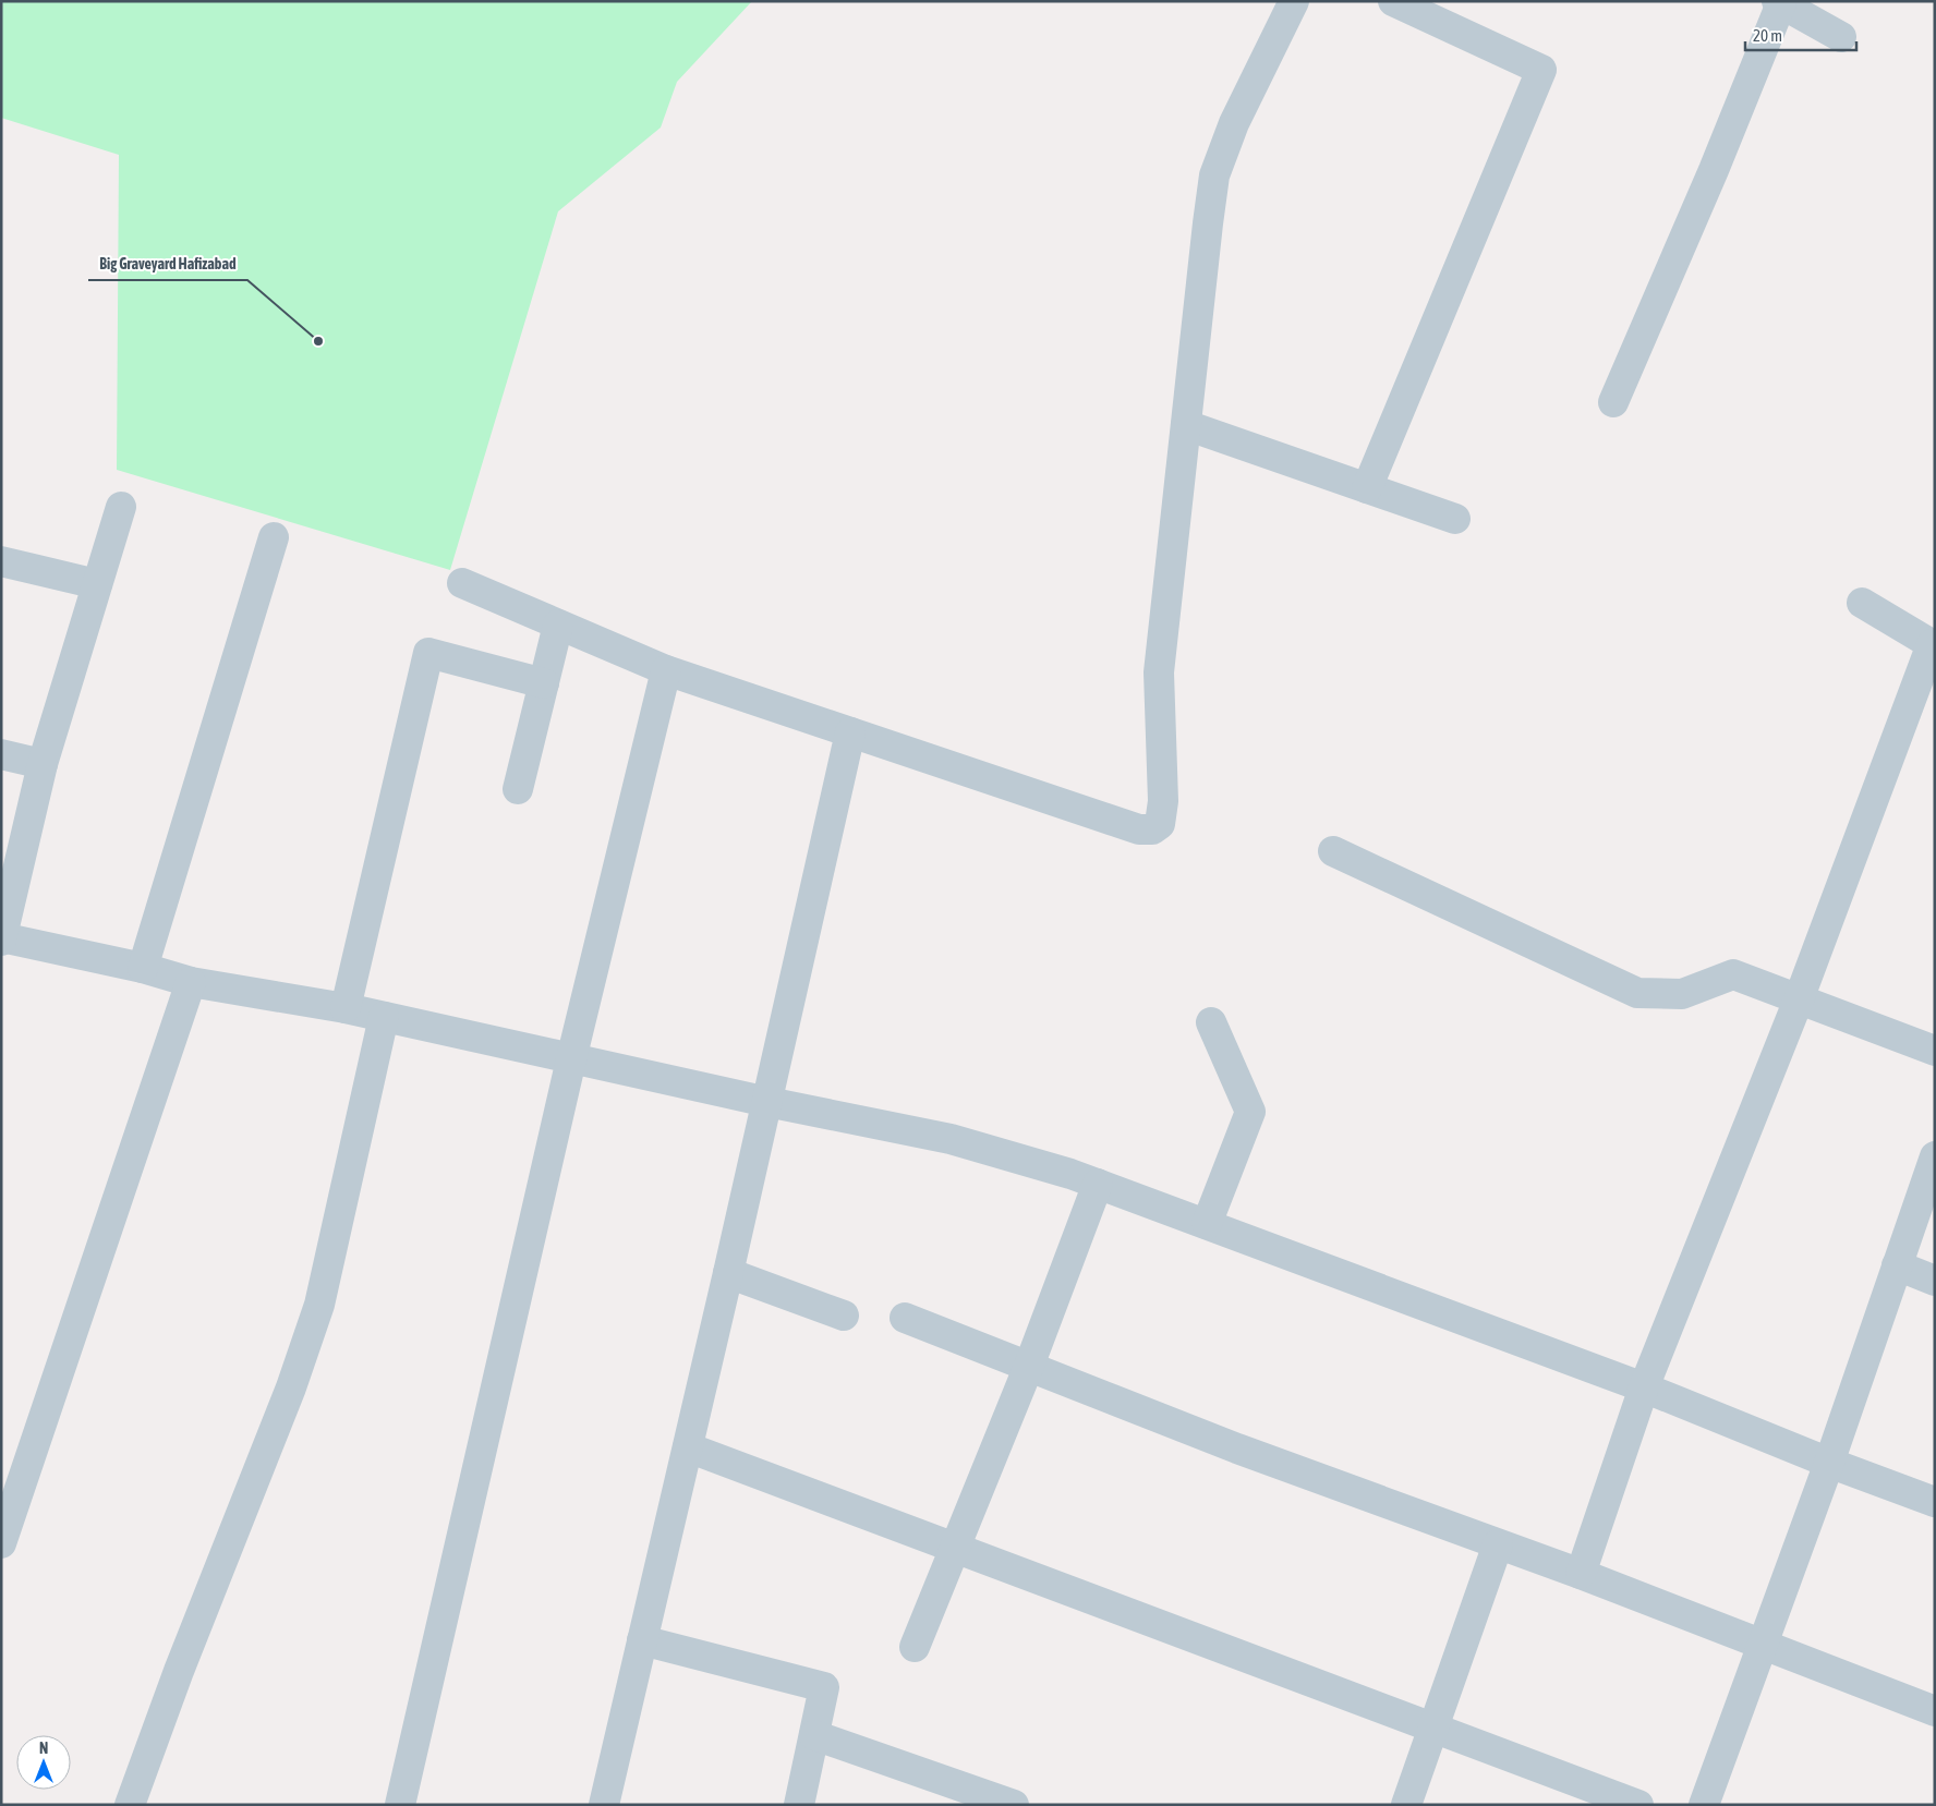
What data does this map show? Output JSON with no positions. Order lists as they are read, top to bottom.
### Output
{
  "places": ["Big Graveyard Hafizabad"],
  "scale_bar": "20 m",
  "north": "top"
}
